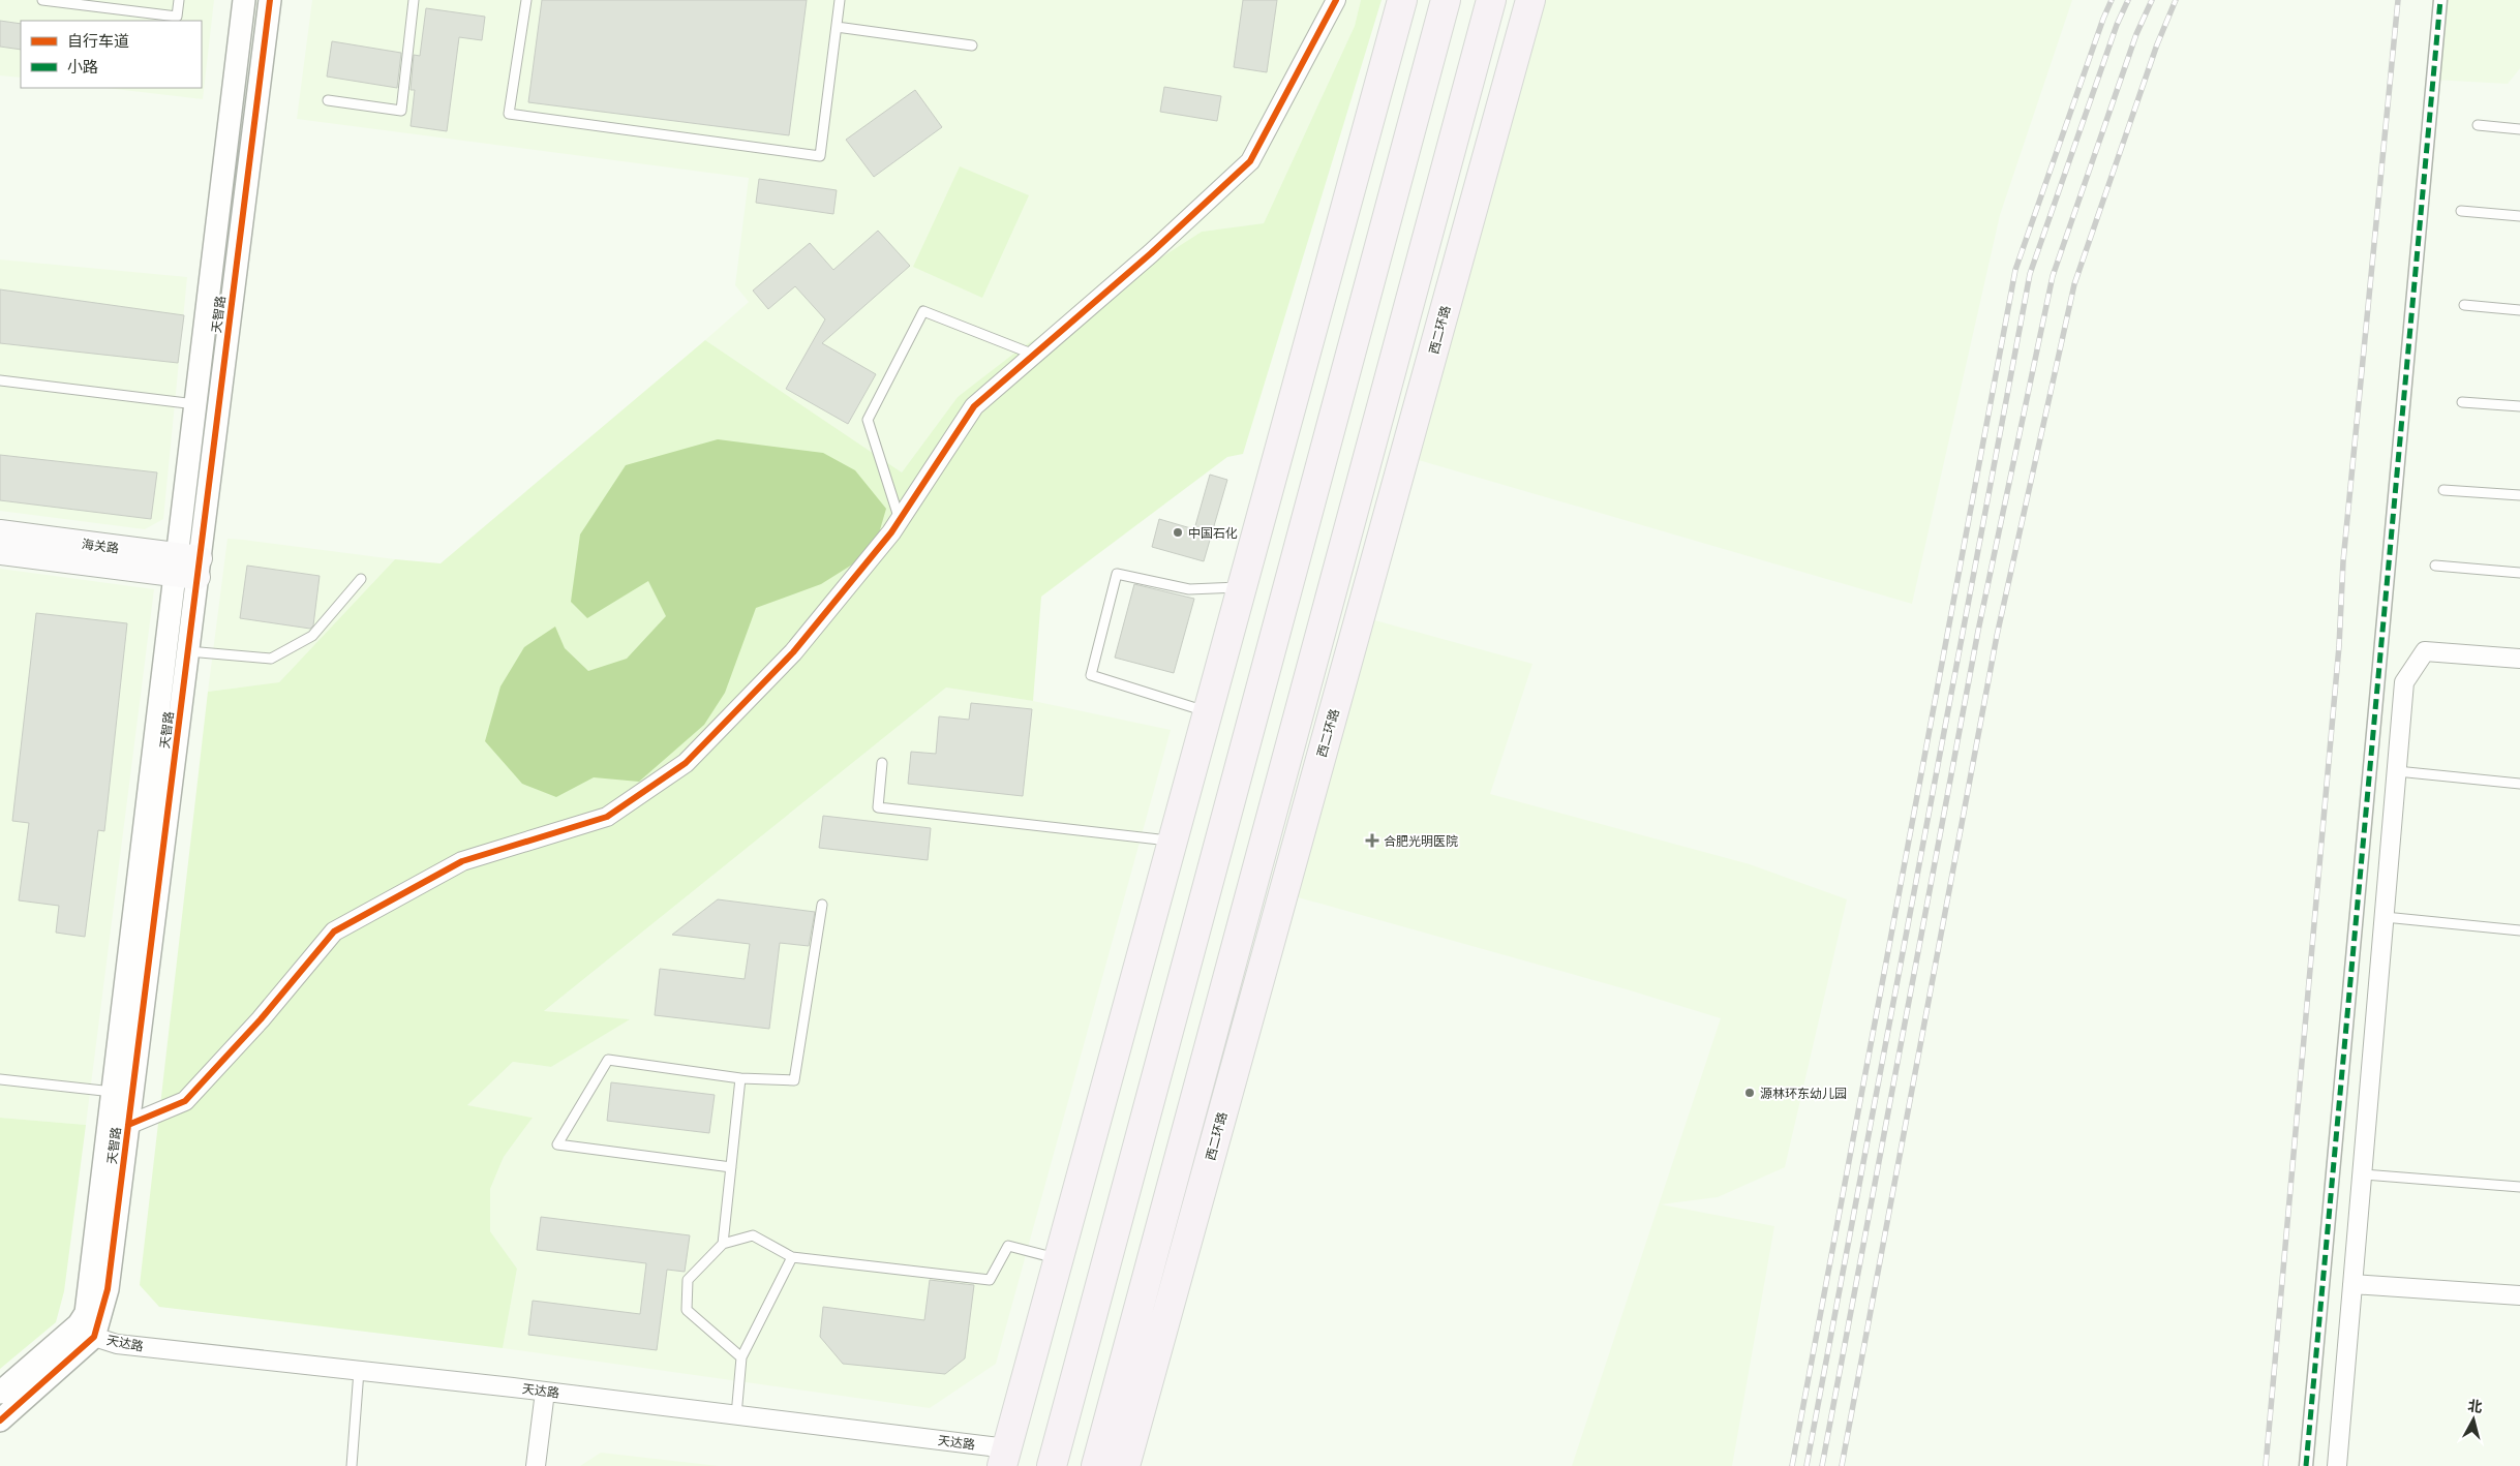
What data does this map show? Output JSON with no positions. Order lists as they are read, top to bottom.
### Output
{
  "streets": {
    "highway": ["西二环路"],
    "main road": ["海关路"],
    "street": ["天智路", "天达路"]
  },
  "crossings": [
    ["天智路", "海关路"],
    ["天智路", "天达路"]
  ],
  "places": {
    "other": ["中国石化", "源林环东幼儿园"],
    "health": ["合肥光明医院"]
  },
  "legend": ["自行车道", "小路"],
  "north": "top"
}
